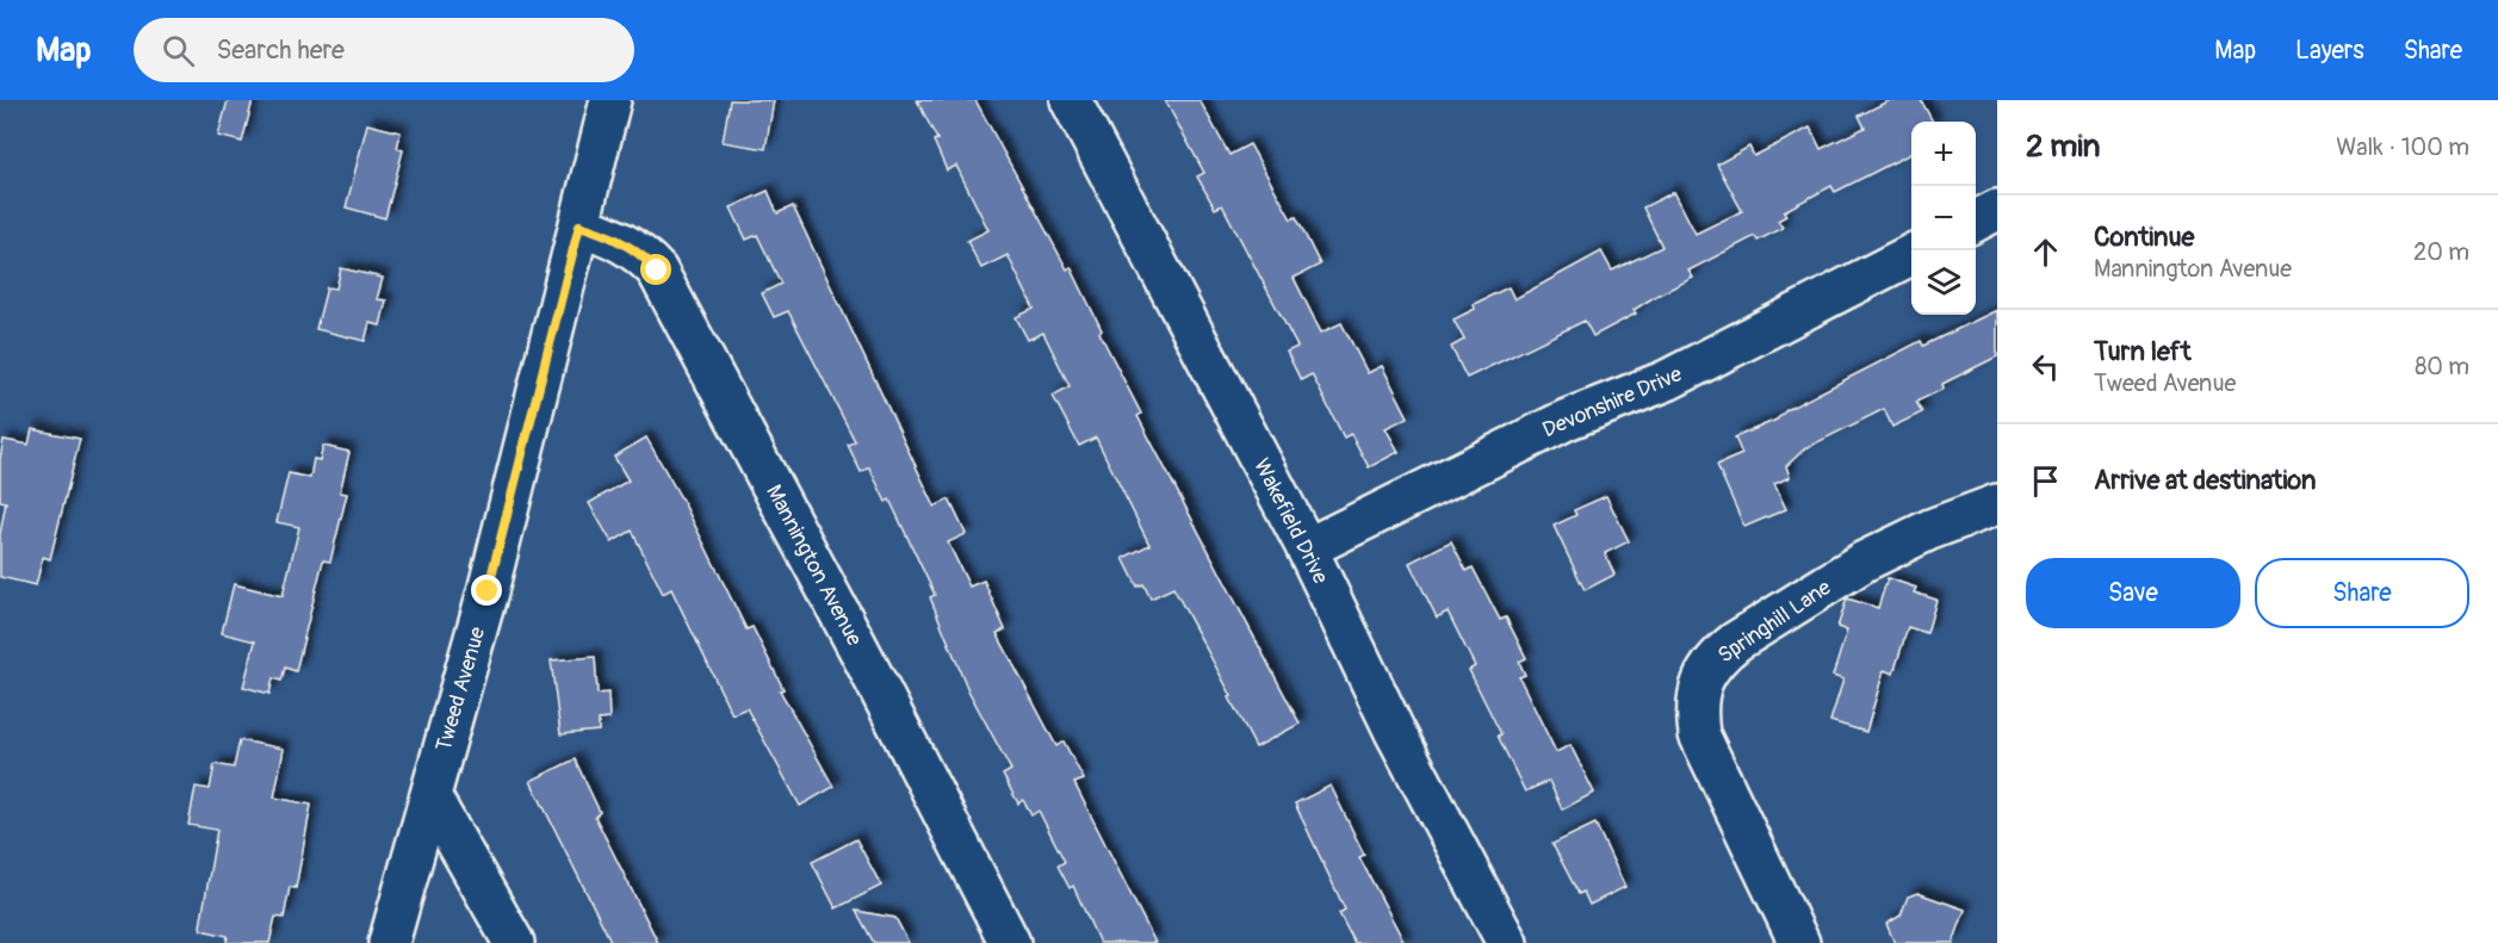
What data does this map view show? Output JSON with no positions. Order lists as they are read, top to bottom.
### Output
{
  "streets": {
    "street": [
      "Devonshire Drive",
      "Wakefield Drive",
      "Mannington Avenue",
      "Springhill Lane",
      "Tweed Avenue"
    ]
  },
  "crossings": [
    ["Devonshire Drive", "Wakefield Drive"],
    ["Mannington Avenue", "Tweed Avenue"]
  ],
  "page": {
    "header": "Map",
    "search": "Search here",
    "nav": ["Map", "Layers", "Share"],
    "heading": ["2 min", "Walk · 100 m"],
    "map_buttons": ["+", "−"],
    "list": [
      ["Continue", "Mannington Avenue", "20 m"],
      ["Turn left", "Tweed Avenue", "80 m"],
      "Arrive at destination"
    ],
    "buttons": ["Save", "Share"]
  }
}
